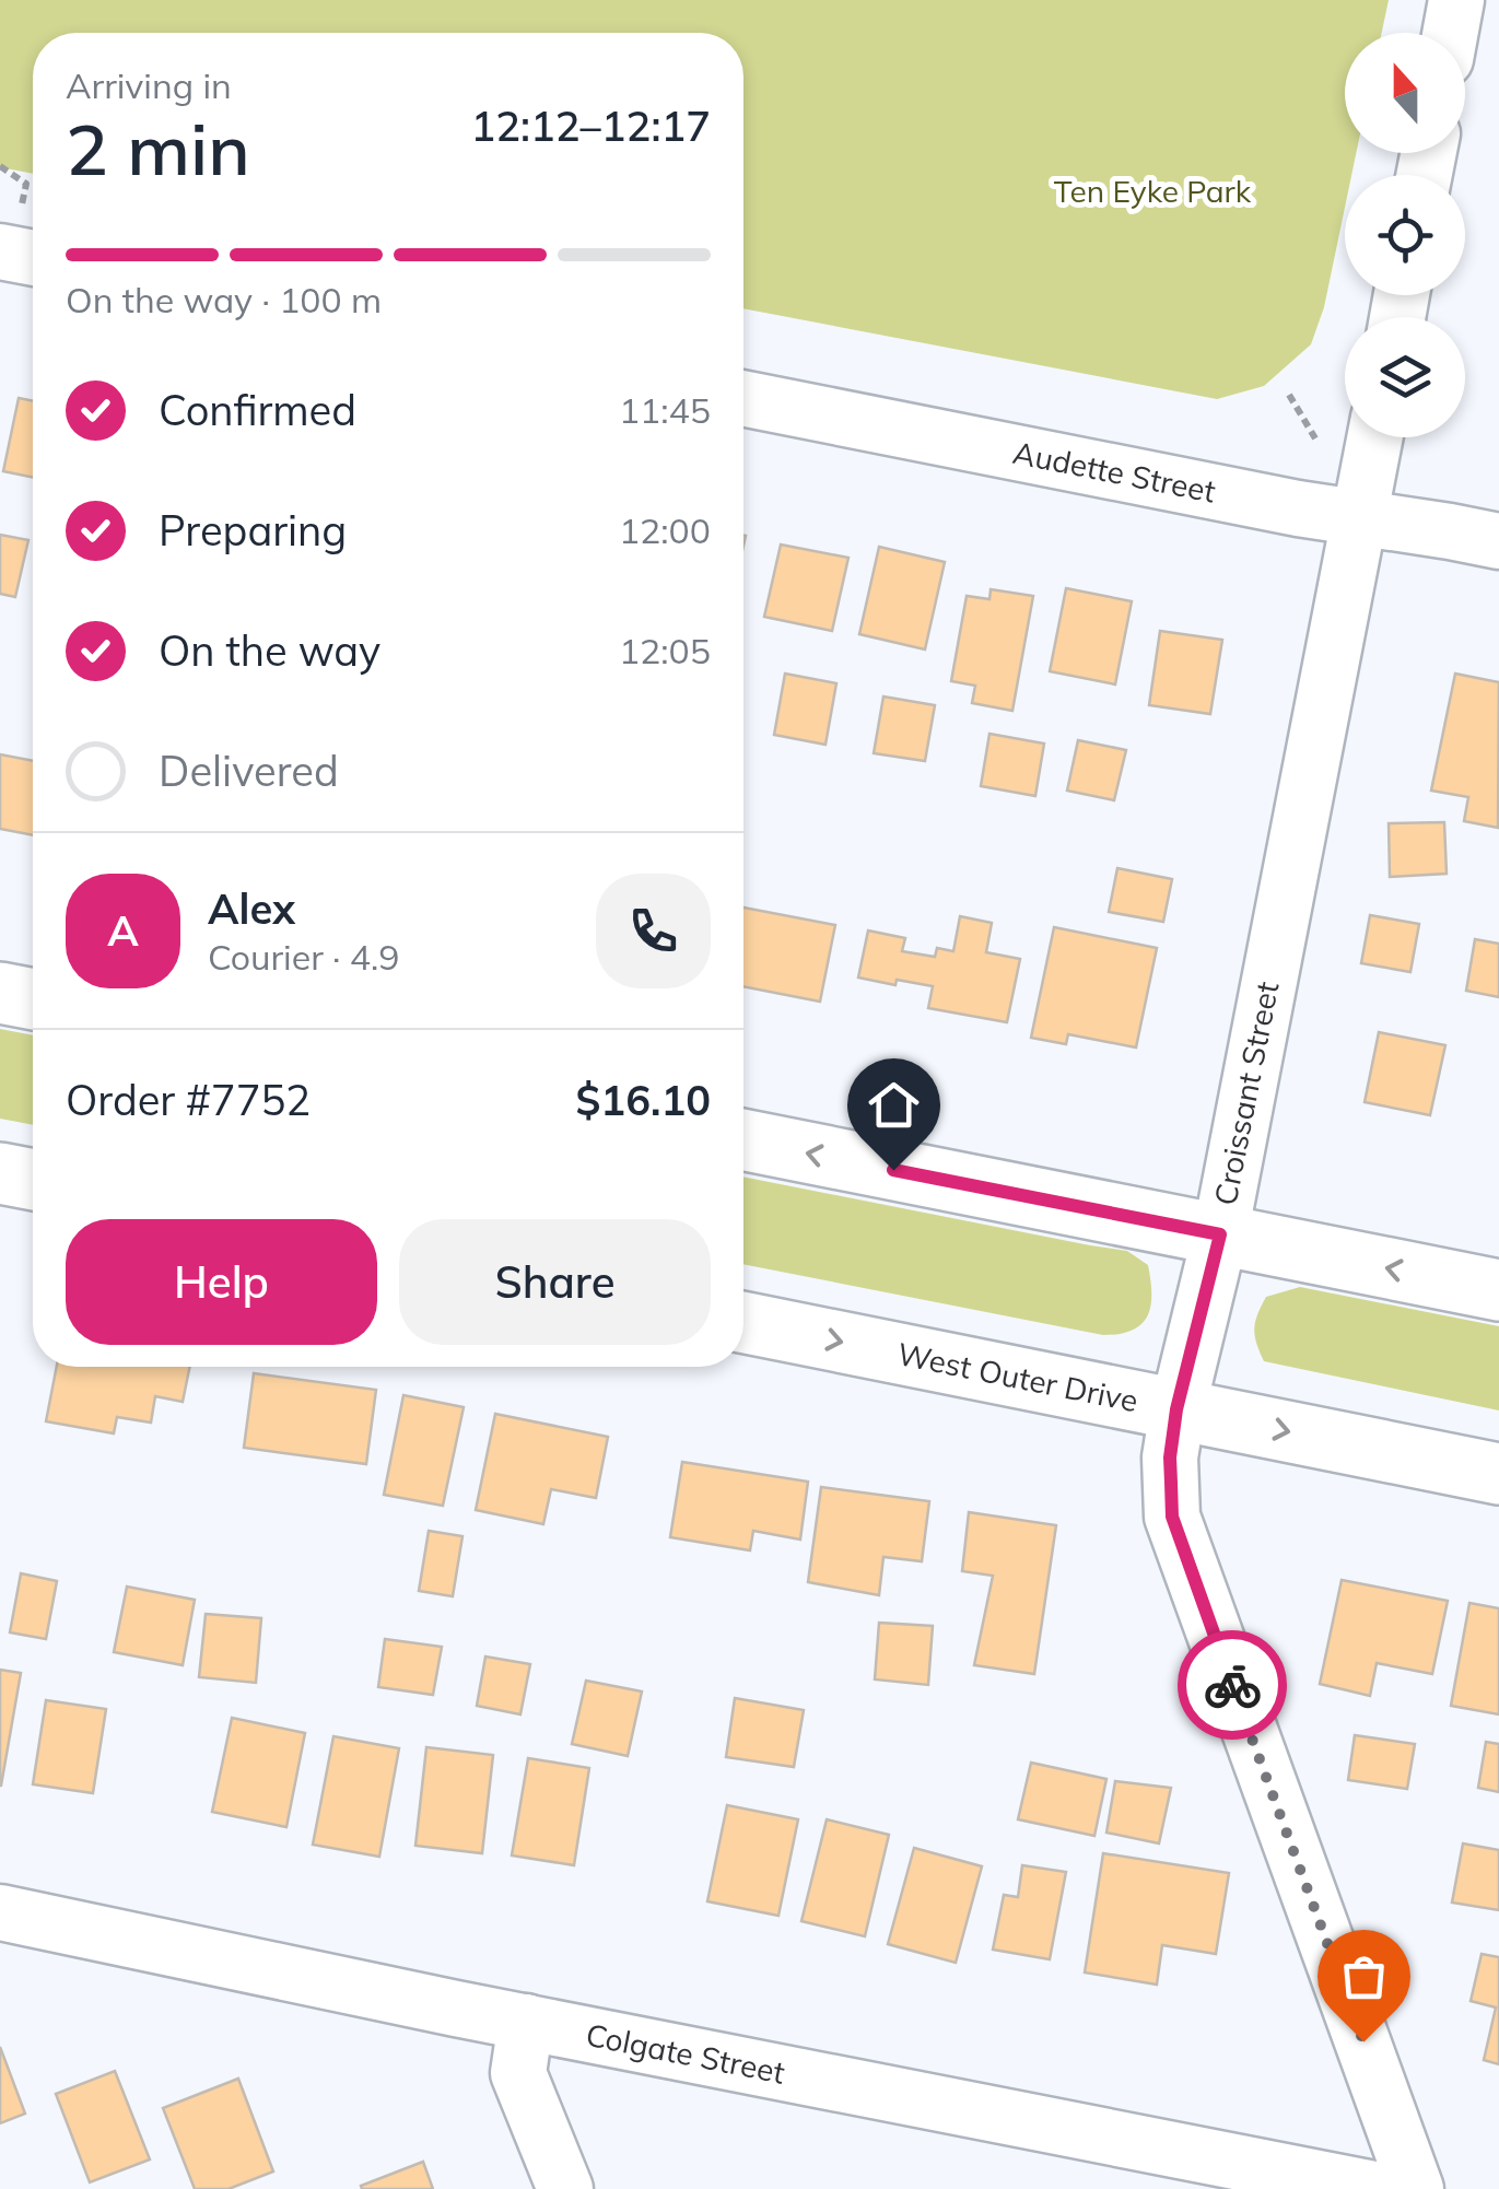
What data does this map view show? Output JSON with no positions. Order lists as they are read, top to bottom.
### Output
{
  "streets": {
    "main road": ["West Outer Drive"],
    "street": ["Audette Street", "Croissant Street", "Colgate Street"]
  },
  "crossings": [
    ["Audette Street", "Croissant Street"],
    ["Croissant Street", "West Outer Drive"]
  ],
  "parks": ["Ten Eyke Park"],
  "north": "top",
  "page": {
    "heading": ["2 min", "Arriving in", "12:12–12:17"],
    "panel": [
      "Alex",
      "Courier · 4.9",
      "Order #7752",
      "$16.10"
    ],
    "bar": "On the way · 100 m",
    "list": [
      ["Confirmed", "11:45"],
      ["Preparing", "12:00"],
      ["On the way", "12:05"],
      "Delivered"
    ],
    "round": "A",
    "buttons": ["Help", "Share"]
  }
}
